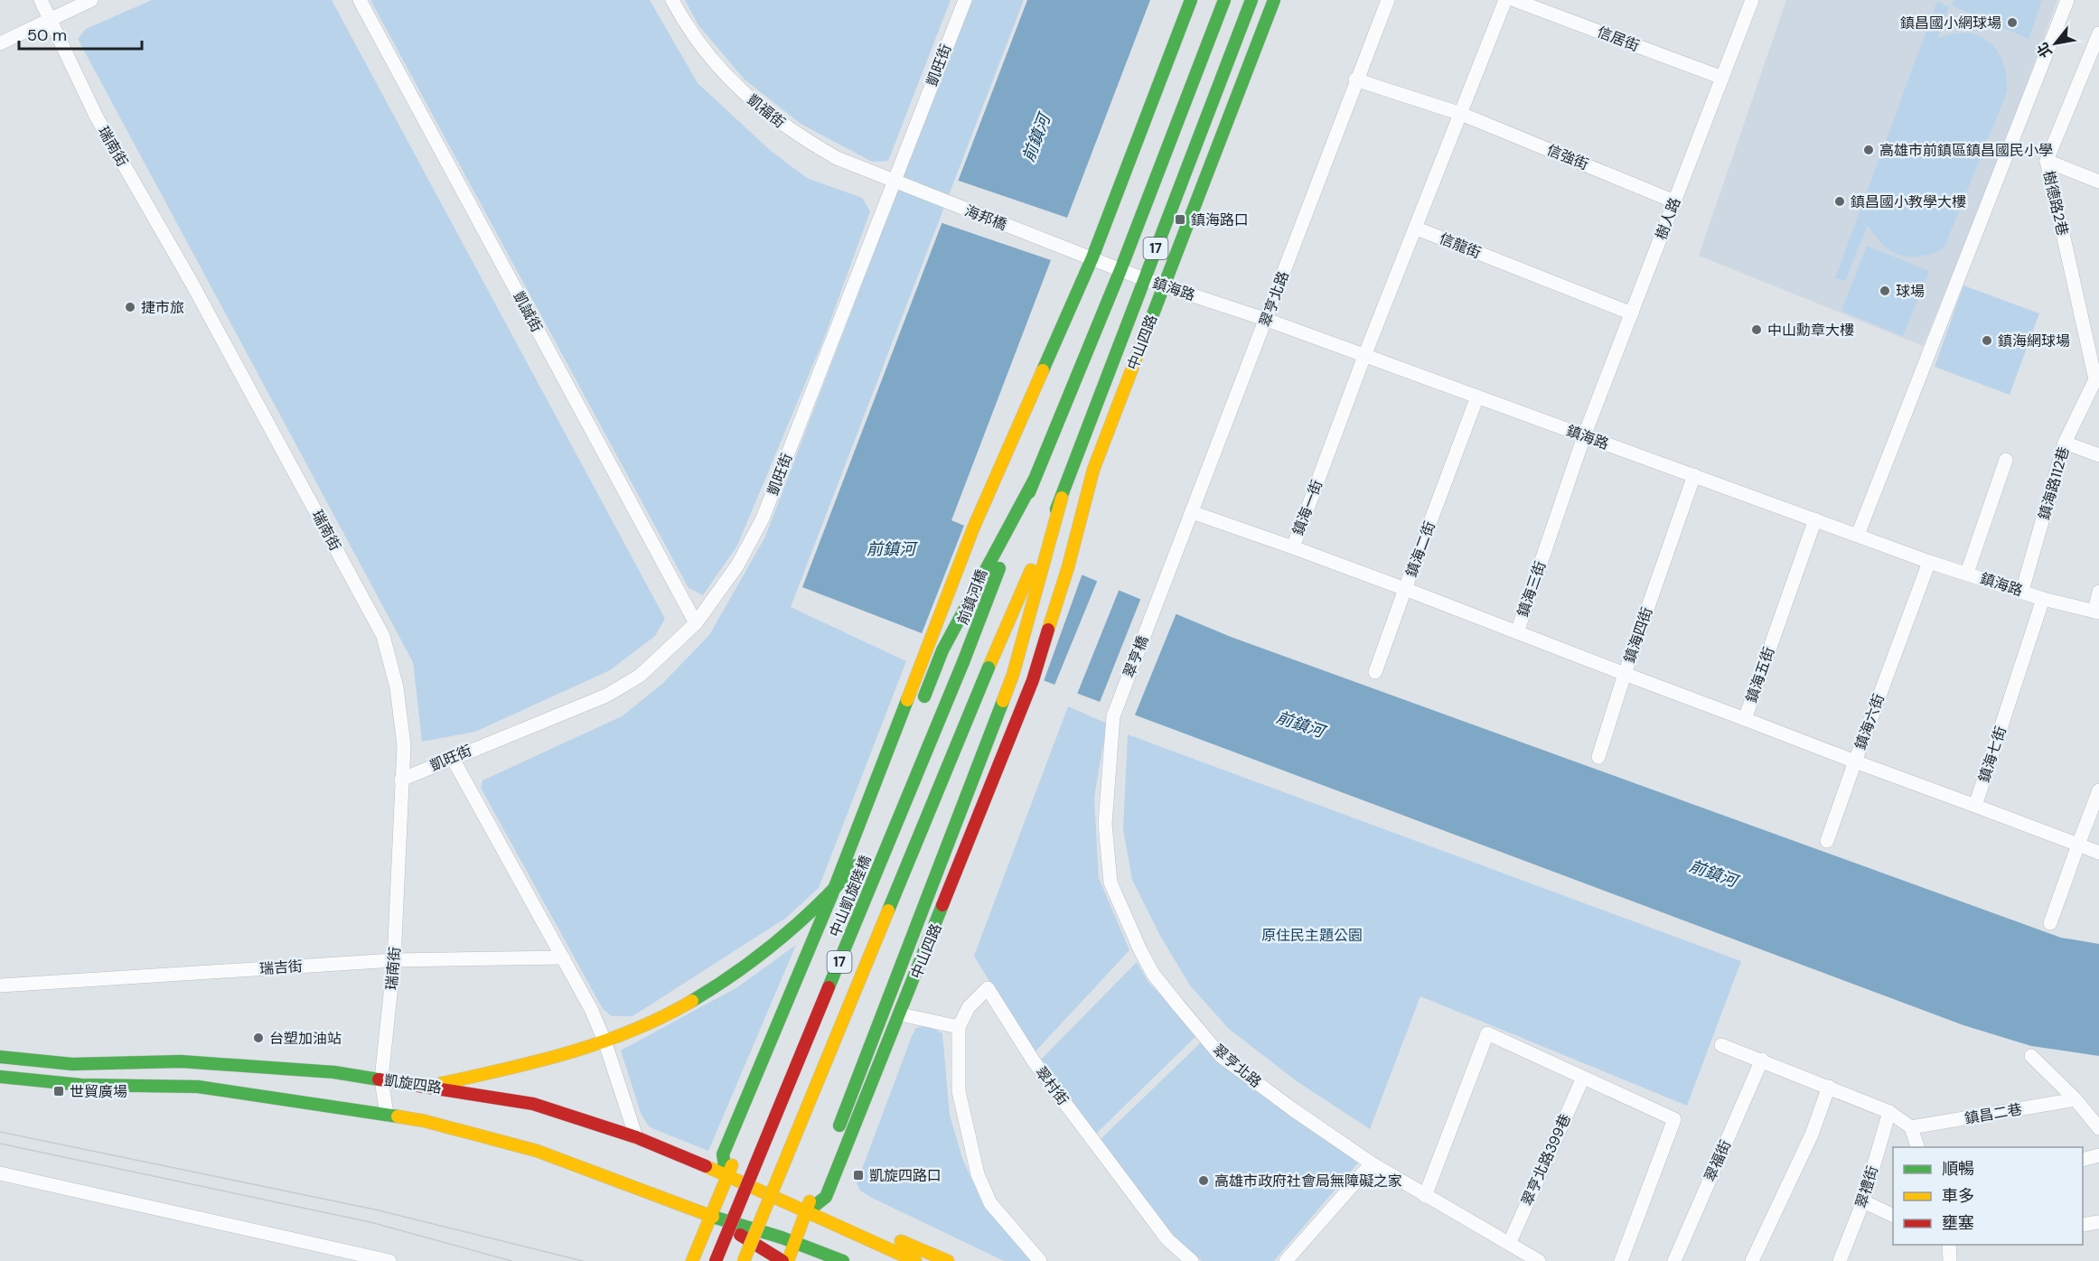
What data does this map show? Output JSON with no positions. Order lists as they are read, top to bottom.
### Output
{
  "streets": {
    "main road": [
      "17",
      "中山四路",
      "前鎮河橋",
      "中山凱旋陸橋",
      "凱旋四路"
    ],
    "street": [
      "信居街",
      "凱旺街",
      "凱福街",
      "瑞南街",
      "信強街",
      "樹德路2巷",
      "海邦橋",
      "樹人路",
      "信龍街",
      "鎮海路",
      "翠亨北路",
      "凱誠街",
      "鎮海路112巷",
      "鎮海一街",
      "鎮海二街",
      "鎮海三街",
      "鎮海四街",
      "翠亨橋",
      "鎮海五街",
      "鎮海六街",
      "鎮海七街",
      "瑞吉街",
      "翠村街",
      "鎮昌二巷",
      "翠亨北路399巷",
      "翠福街",
      "翠禮街"
    ]
  },
  "crossings": [
    ["信居街", "樹人路"],
    ["凱旺街", "凱福街"],
    ["凱旺街", "瑞南街"],
    ["凱旺街", "海邦橋"],
    ["凱旺街", "凱誠街"],
    ["凱福街", "海邦橋"],
    ["瑞南街", "瑞吉街"],
    ["瑞南街", "凱旋四路"],
    ["信強街", "樹人路"],
    ["信強街", "翠亨北路"],
    ["樹德路2巷", "鎮海路112巷"],
    ["海邦橋", "17"],
    ["海邦橋", "鎮海路"],
    ["海邦橋", "前鎮河橋"],
    ["樹人路", "信龍街"],
    ["樹人路", "鎮海路"],
    ["樹人路", "鎮海三街"],
    ["17", "鎮海路"],
    ["17", "中山四路"],
    ["17", "前鎮河橋"],
    ["17", "凱旋四路"],
    ["鎮海路", "翠亨北路"],
    ["鎮海路", "中山四路"],
    ["鎮海路", "鎮海路112巷"],
    ["鎮海路", "鎮海一街"],
    ["鎮海路", "鎮海二街"],
    ["鎮海路", "鎮海三街"],
    ["鎮海路", "前鎮河橋"],
    ["鎮海路", "鎮海四街"],
    ["鎮海路", "鎮海五街"],
    ["鎮海路", "鎮海六街"],
    ["鎮海路", "鎮海七街"],
    ["翠亨北路", "翠亨橋"],
    ["翠亨北路", "翠亨北路399巷"],
    ["中山四路", "凱旋四路"],
    ["鎮海一街", "鎮海二街"],
    ["鎮海二街", "鎮海三街"],
    ["鎮海三街", "鎮海四街"],
    ["前鎮河橋", "中山凱旋陸橋"],
    ["鎮海四街", "鎮海五街"],
    ["鎮海五街", "鎮海六街"],
    ["鎮海六街", "鎮海七街"]
  ],
  "water": ["前鎮河"],
  "parks": ["原住民主題公園"],
  "places": {
    "other": [
      "鎮昌國小網球場",
      "高雄市前鎮區鎮昌國民小學",
      "鎮昌國小教學大樓",
      "球場",
      "捷市旅",
      "中山勳章大樓",
      "鎮海網球場",
      "台塑加油站",
      "高雄市政府社會局無障礙之家"
    ],
    "transit": ["鎮海路口", "世貿廣場", "凱旋四路口"]
  },
  "legend": ["順暢", "車多", "壅塞"],
  "scale_bar": "50 m",
  "north": "bottom left"
}
